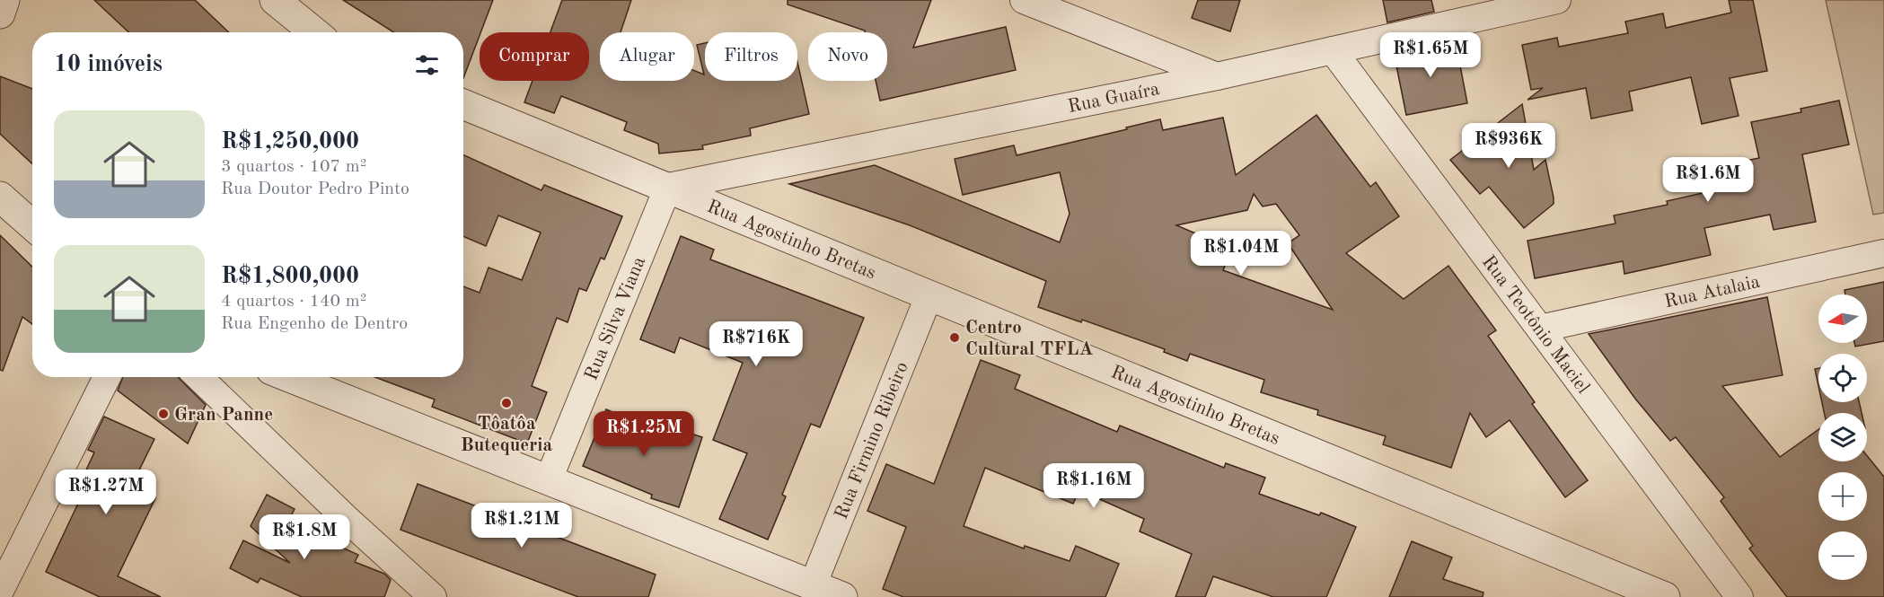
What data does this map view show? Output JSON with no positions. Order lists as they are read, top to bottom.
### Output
{
  "streets": {
    "street": [
      "Rua Guaíra",
      "Rua Agostinho Bretas",
      "Rua Atalaia",
      "Rua Silva Viana",
      "Rua Teotônio Maciel",
      "Rua Firmino Ribeiro"
    ]
  },
  "crossings": [
    ["Rua Guaíra", "Rua Agostinho Bretas"],
    ["Rua Guaíra", "Rua Silva Viana"],
    ["Rua Guaíra", "Rua Teotônio Maciel"],
    ["Rua Agostinho Bretas", "Rua Silva Viana"],
    ["Rua Agostinho Bretas", "Rua Firmino Ribeiro"],
    ["Rua Atalaia", "Rua Teotônio Maciel"]
  ],
  "places": ["Centro Cultural TFLA", "Tôatôa Butequeria", "Gran Panne"],
  "north": "left",
  "page": {
    "price": [
      "R$1.65M",
      "R$936K",
      "R$1.6M",
      "R$1.04M",
      "R$716K",
      "R$1.25M",
      "R$1.16M",
      "R$1.27M",
      "R$1.21M",
      "R$1.8M"
    ],
    "chip": [
      "Comprar",
      "Alugar",
      "Filtros",
      "Novo"
    ],
    "heading": "10 imóveis",
    "list": [
      {
        "name": "R$1,250,000",
        "note": "3 quartos · 107 m² · Rua Doutor Pedro Pinto"
      },
      {
        "name": "R$1,800,000",
        "note": "4 quartos · 140 m² · Rua Engenho de Dentro"
      }
    ],
    "map_buttons": ["+", "−"]
  }
}
